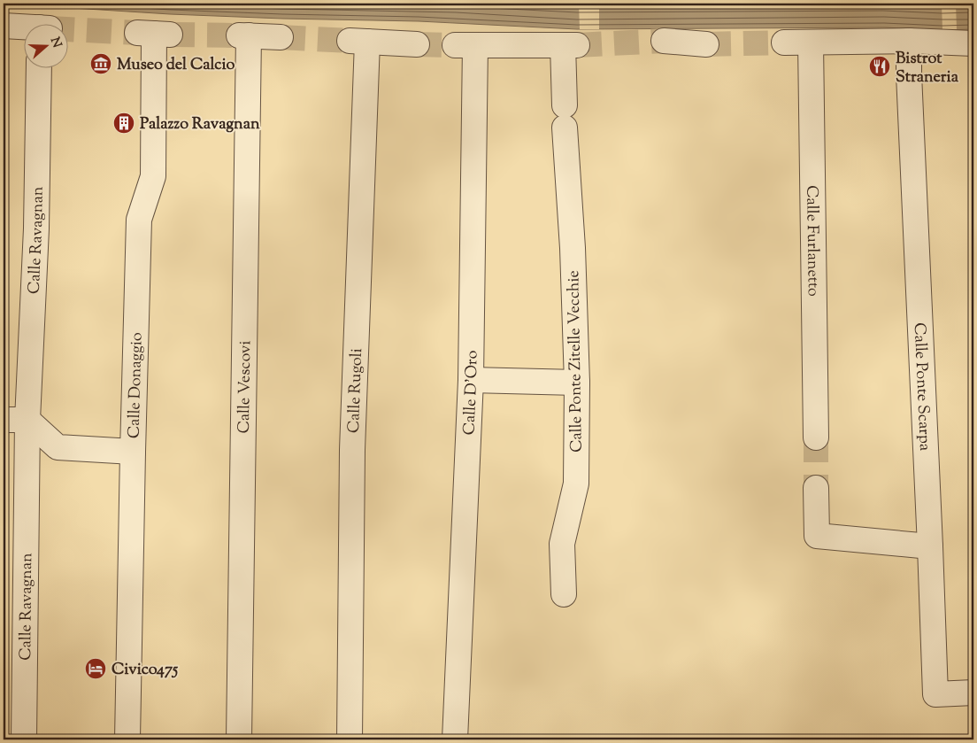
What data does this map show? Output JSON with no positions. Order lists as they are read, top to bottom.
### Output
{
  "streets": {
    "street": [
      "Calle Ravagnan",
      "Calle Furlanetto",
      "Calle Ponte Zitelle Vecchie",
      "Calle Donaggio",
      "Calle Ponte Scarpa",
      "Calle Vescovi",
      "Calle Rugoli",
      "Calle D'Oro"
    ]
  },
  "crossings": [
    ["Calle Ponte Zitelle Vecchie", "Calle D'Oro"]
  ],
  "places": {
    "museum": ["Museo del Calcio"],
    "restaurant": ["Bistrot Straneria"],
    "building": ["Palazzo Ravagnan"],
    "hotel": ["Civico475"]
  },
  "north": "right"
}
